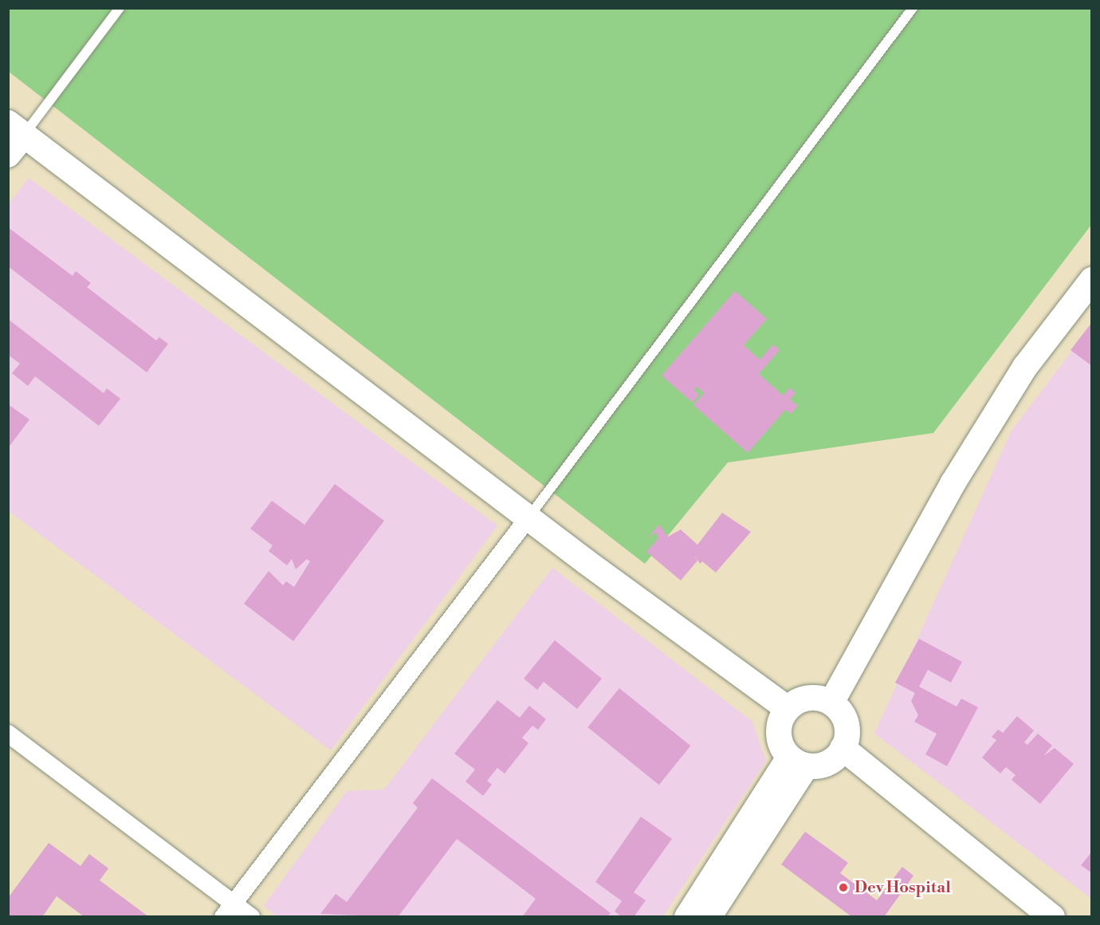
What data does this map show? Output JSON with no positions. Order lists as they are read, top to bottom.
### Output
{
  "places": ["Dev Hospital"]
}
